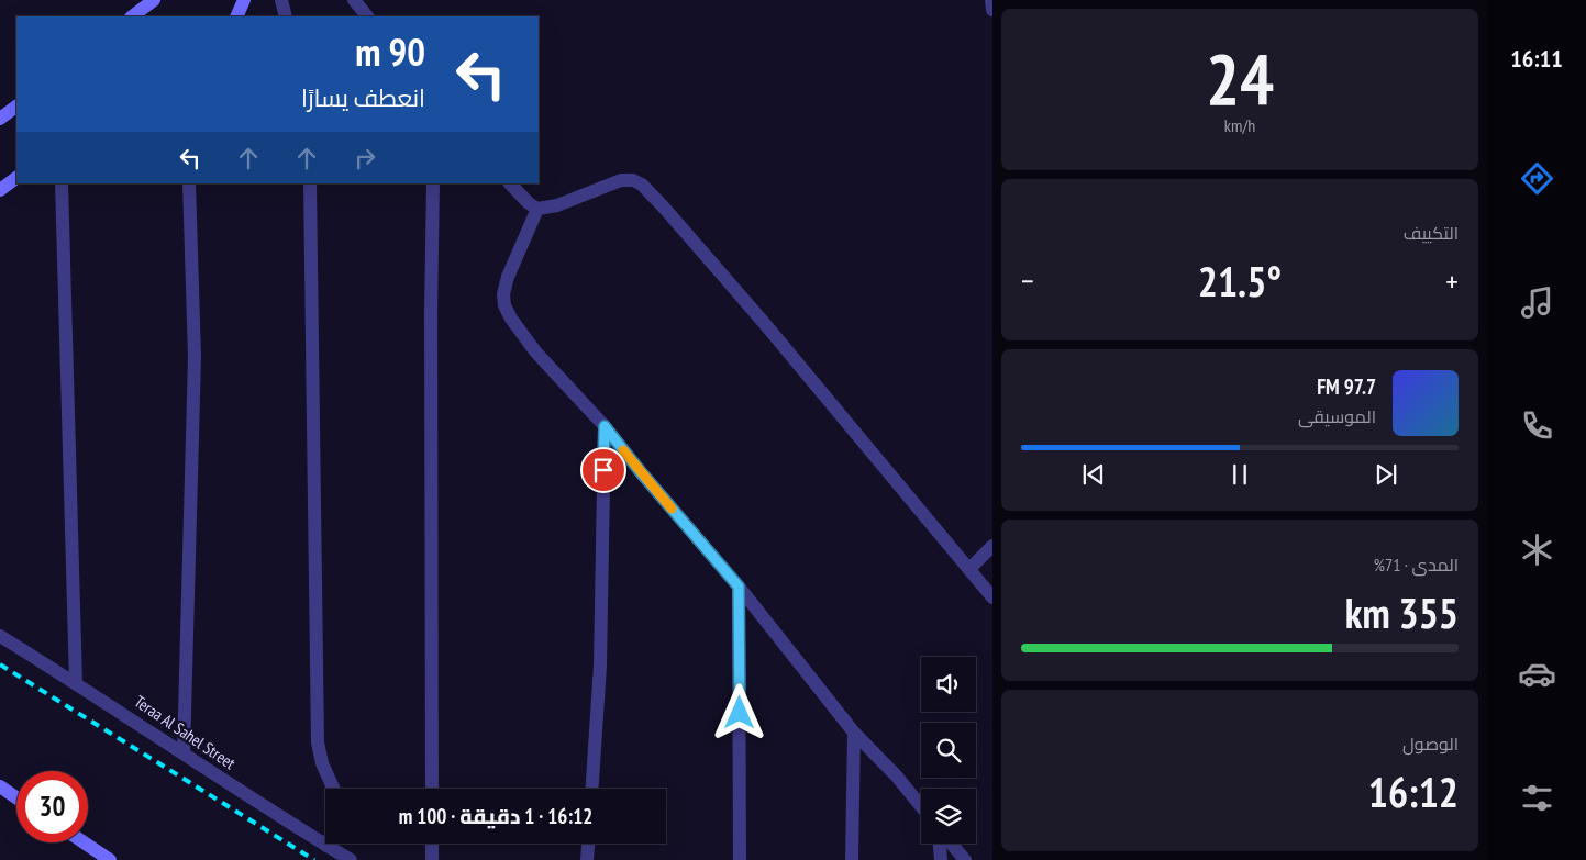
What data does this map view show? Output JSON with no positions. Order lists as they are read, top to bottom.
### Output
{
  "streets": {
    "street": ["Teraa Al Sahel Street"]
  },
  "page": {
    "tabs": "16:11",
    "tile": [
      ["24", "km/h"],
      "التكييف",
      ["المدى · 71%", "355 km"],
      ["الوصول", "16:12"]
    ],
    "turn": ["90 m", "انعطف يسارًا"],
    "heat": ["−", "21.5°", "+"],
    "song": ["97.7 FM", "الموسيقى"],
    "limit": "30",
    "trip": "16:12 · 1 دقيقة · 100 m"
  }
}
